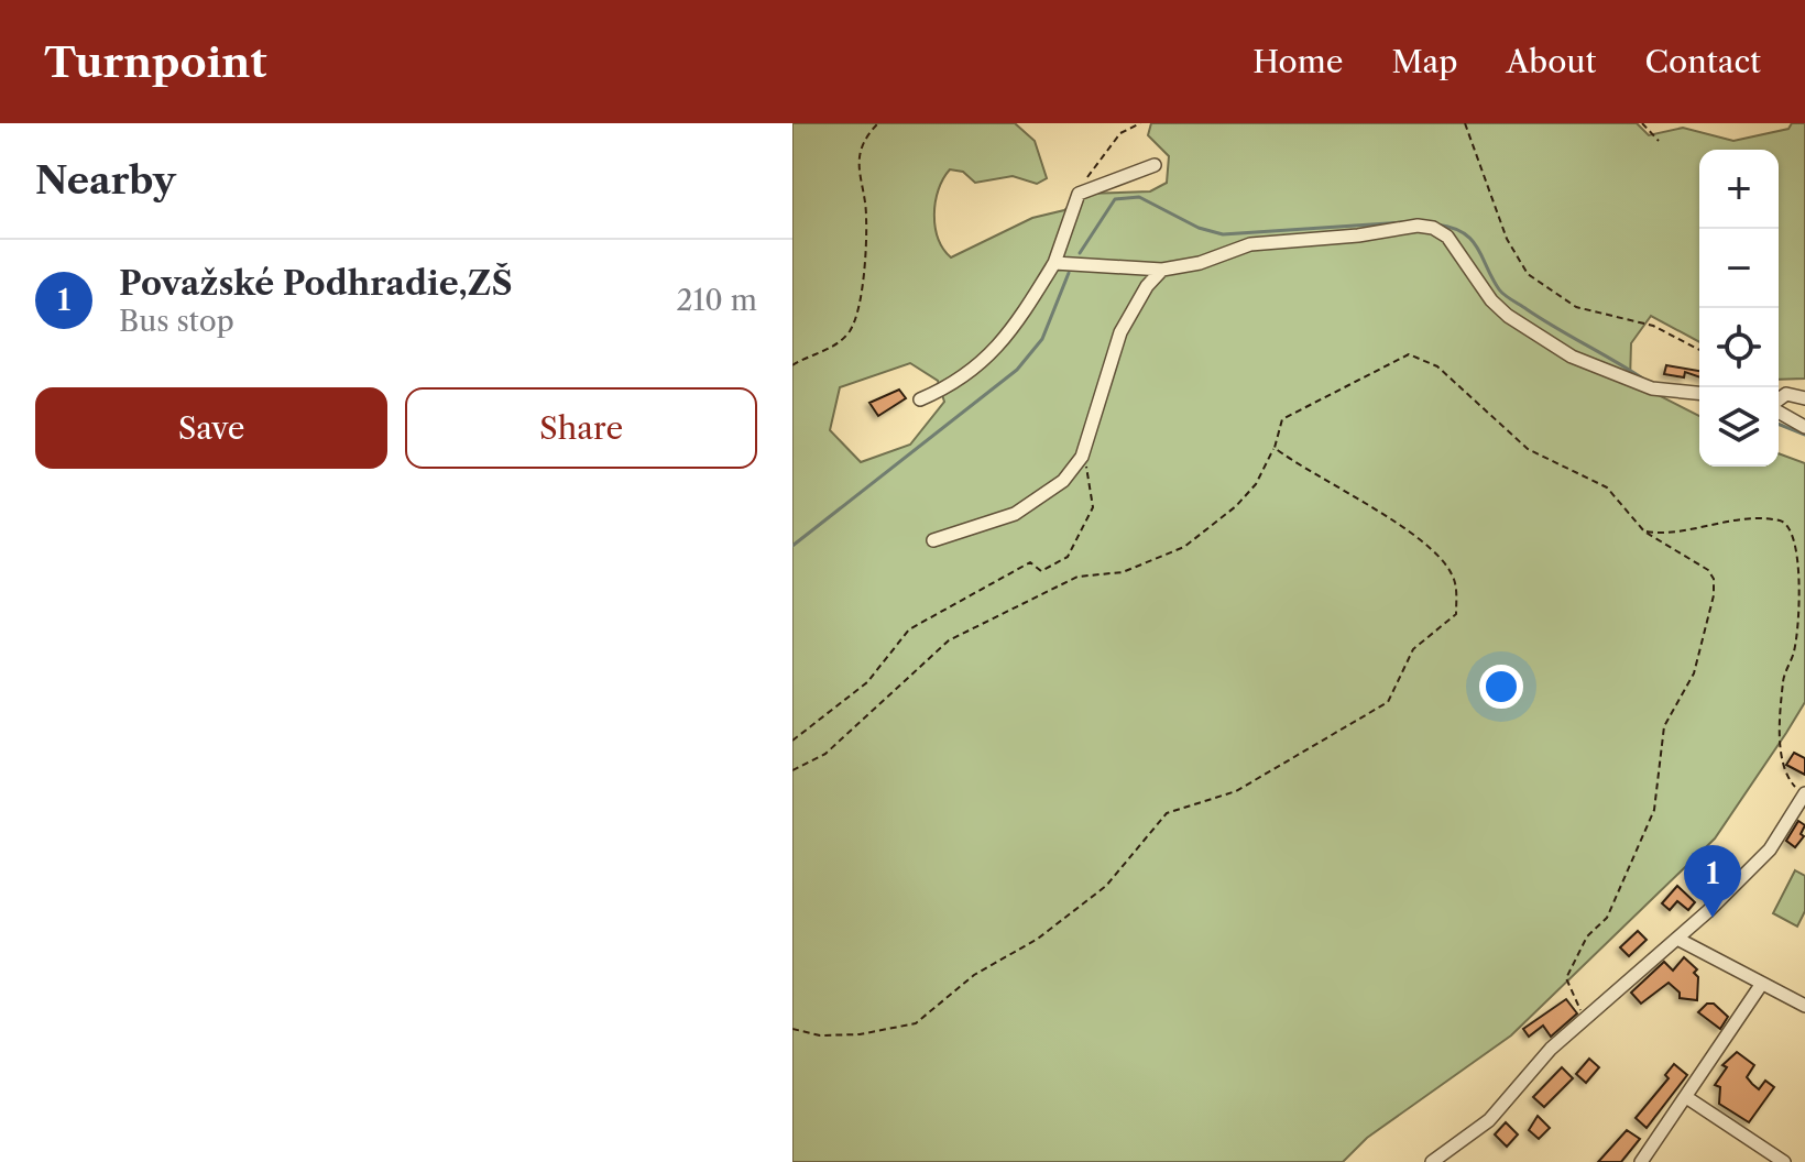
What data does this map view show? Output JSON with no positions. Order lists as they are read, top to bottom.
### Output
{
  "page": {
    "header": "Turnpoint",
    "nav": [
      "Home",
      "Map",
      "About",
      "Contact"
    ],
    "heading": "Nearby",
    "map_buttons": ["+", "−"],
    "list": [
      {
        "mark": "1",
        "name": "Považské Podhradie,ZŠ",
        "note": "Bus stop",
        "value": "210 m"
      }
    ],
    "buttons": ["Save", "Share"],
    "pins": "1"
  }
}
